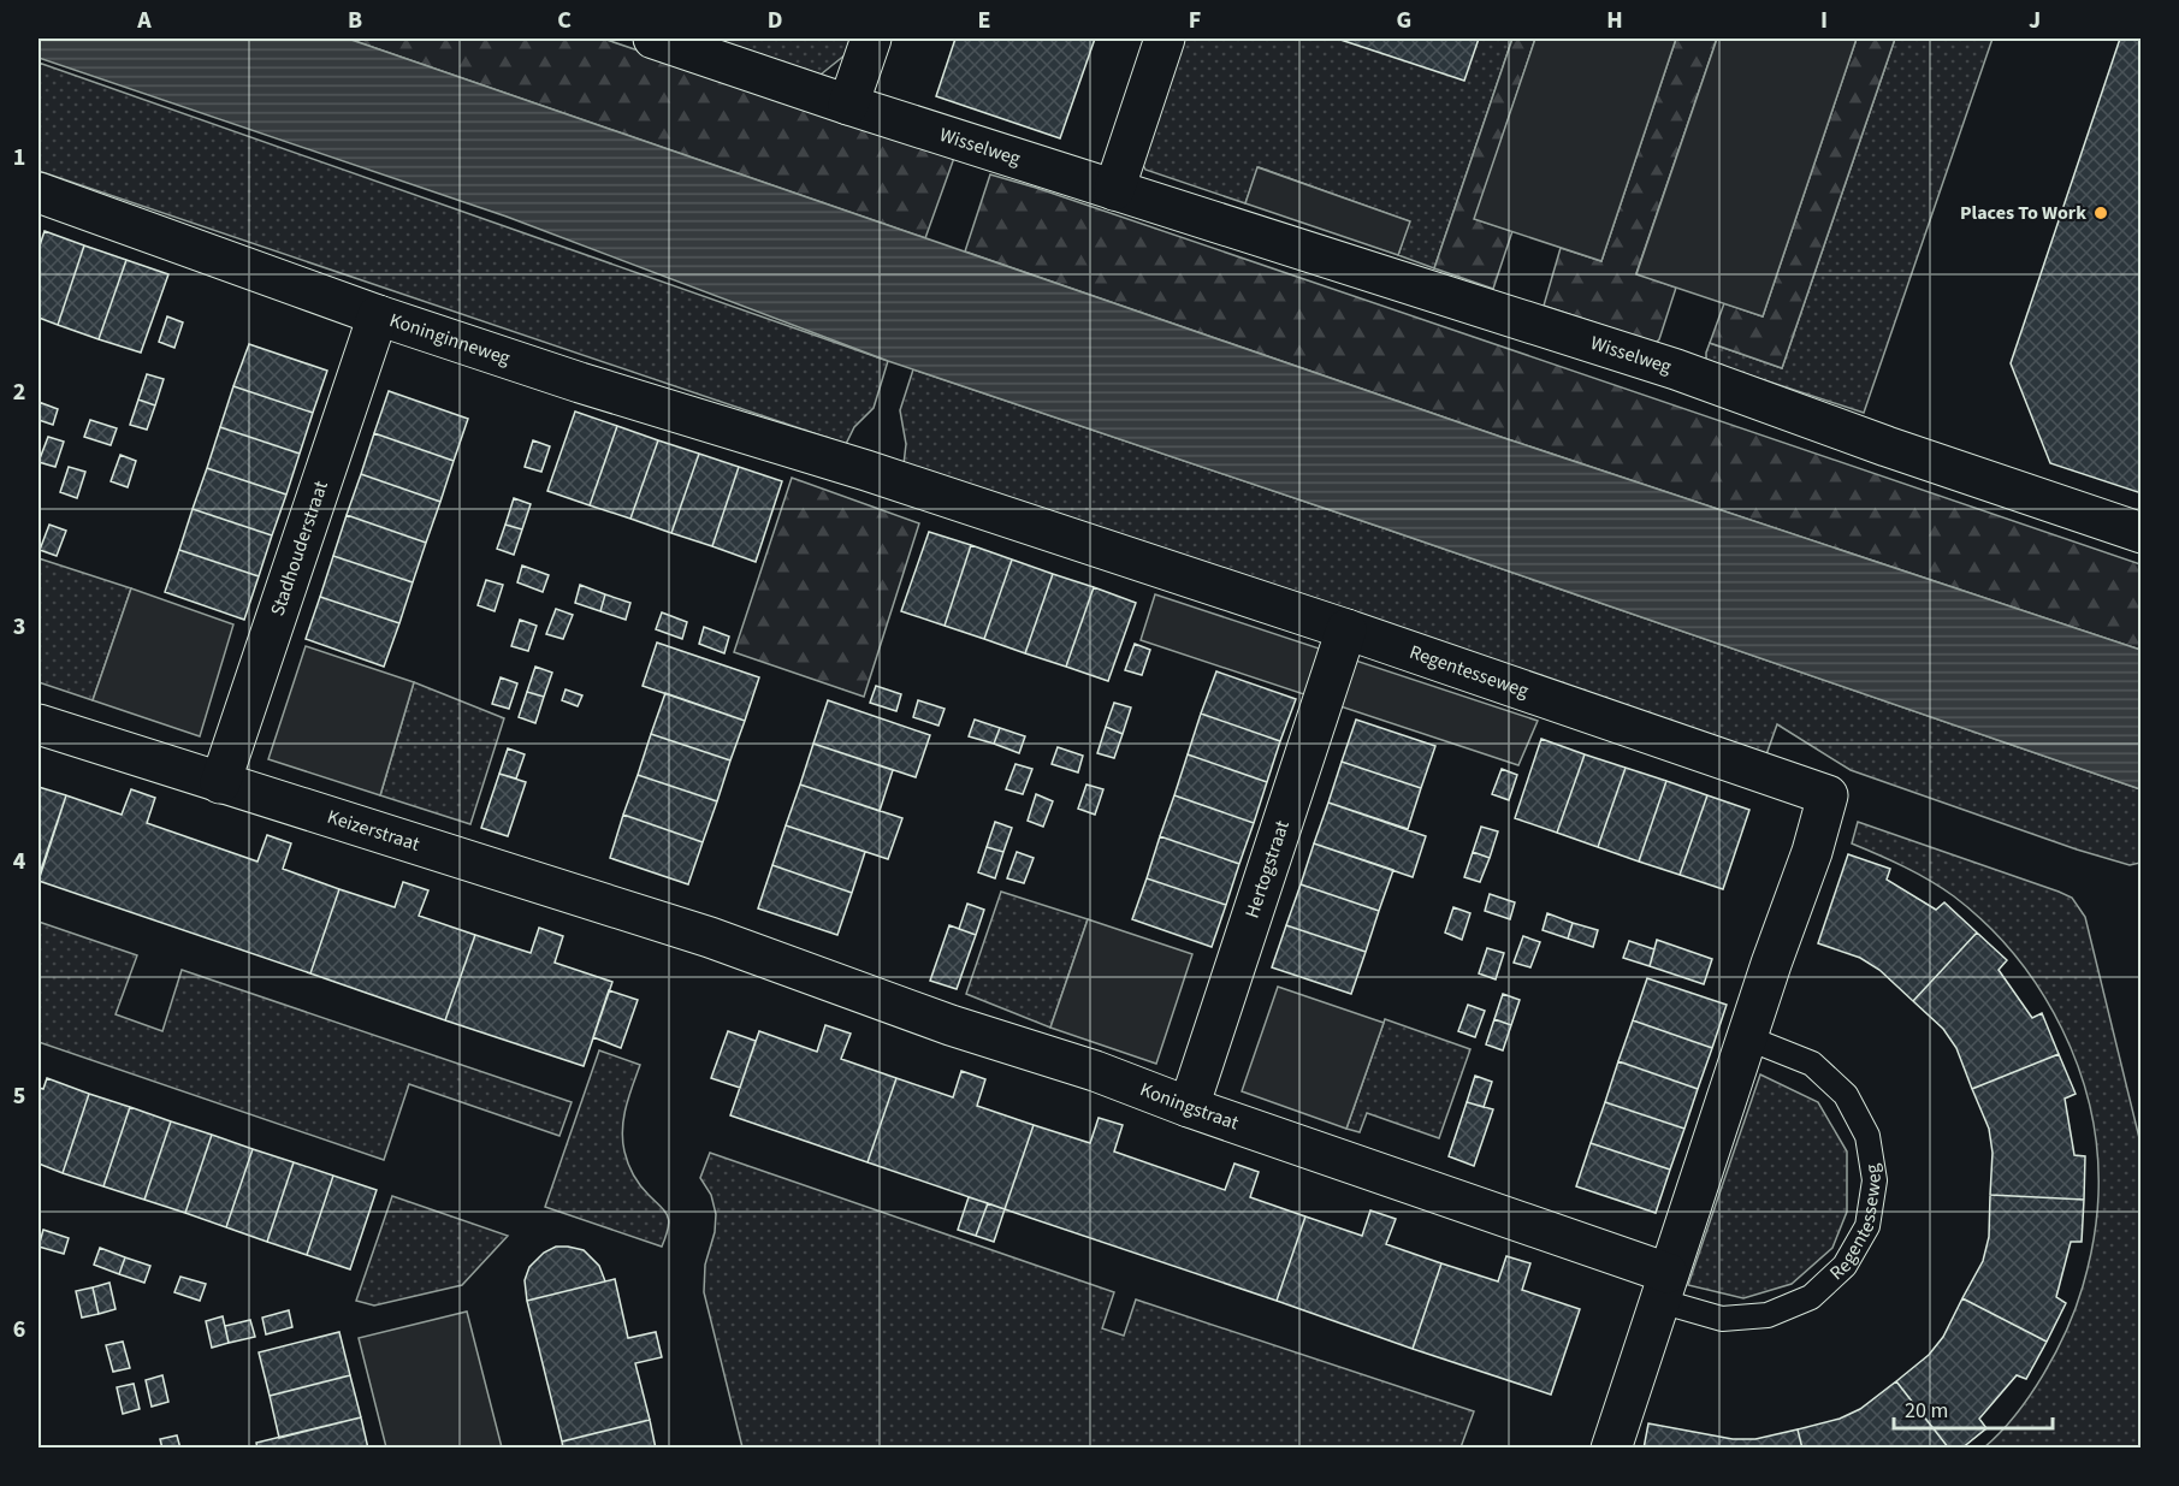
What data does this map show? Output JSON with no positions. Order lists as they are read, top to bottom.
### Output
{
  "streets": {
    "street": [
      "Wisselweg",
      "Koninginneweg",
      "Stadhouderstraat",
      "Regentesseweg",
      "Keizerstraat",
      "Hertogstraat",
      "Koningstraat"
    ]
  },
  "crossings": [
    ["Koninginneweg", "Stadhouderstraat"],
    ["Koninginneweg", "Regentesseweg"],
    ["Stadhouderstraat", "Keizerstraat"],
    ["Regentesseweg", "Hertogstraat"],
    ["Regentesseweg", "Koningstraat"],
    ["Keizerstraat", "Koningstraat"],
    ["Hertogstraat", "Koningstraat"]
  ],
  "places": ["Places To Work"],
  "scale_bar": "20 m",
  "grid": {
    "columns": [
      "A",
      "B",
      "C",
      "D",
      "E",
      "F",
      "G",
      "H",
      "I",
      "J"
    ],
    "rows": [
      "1",
      "2",
      "3",
      "4",
      "5",
      "6"
    ]
  }
}
